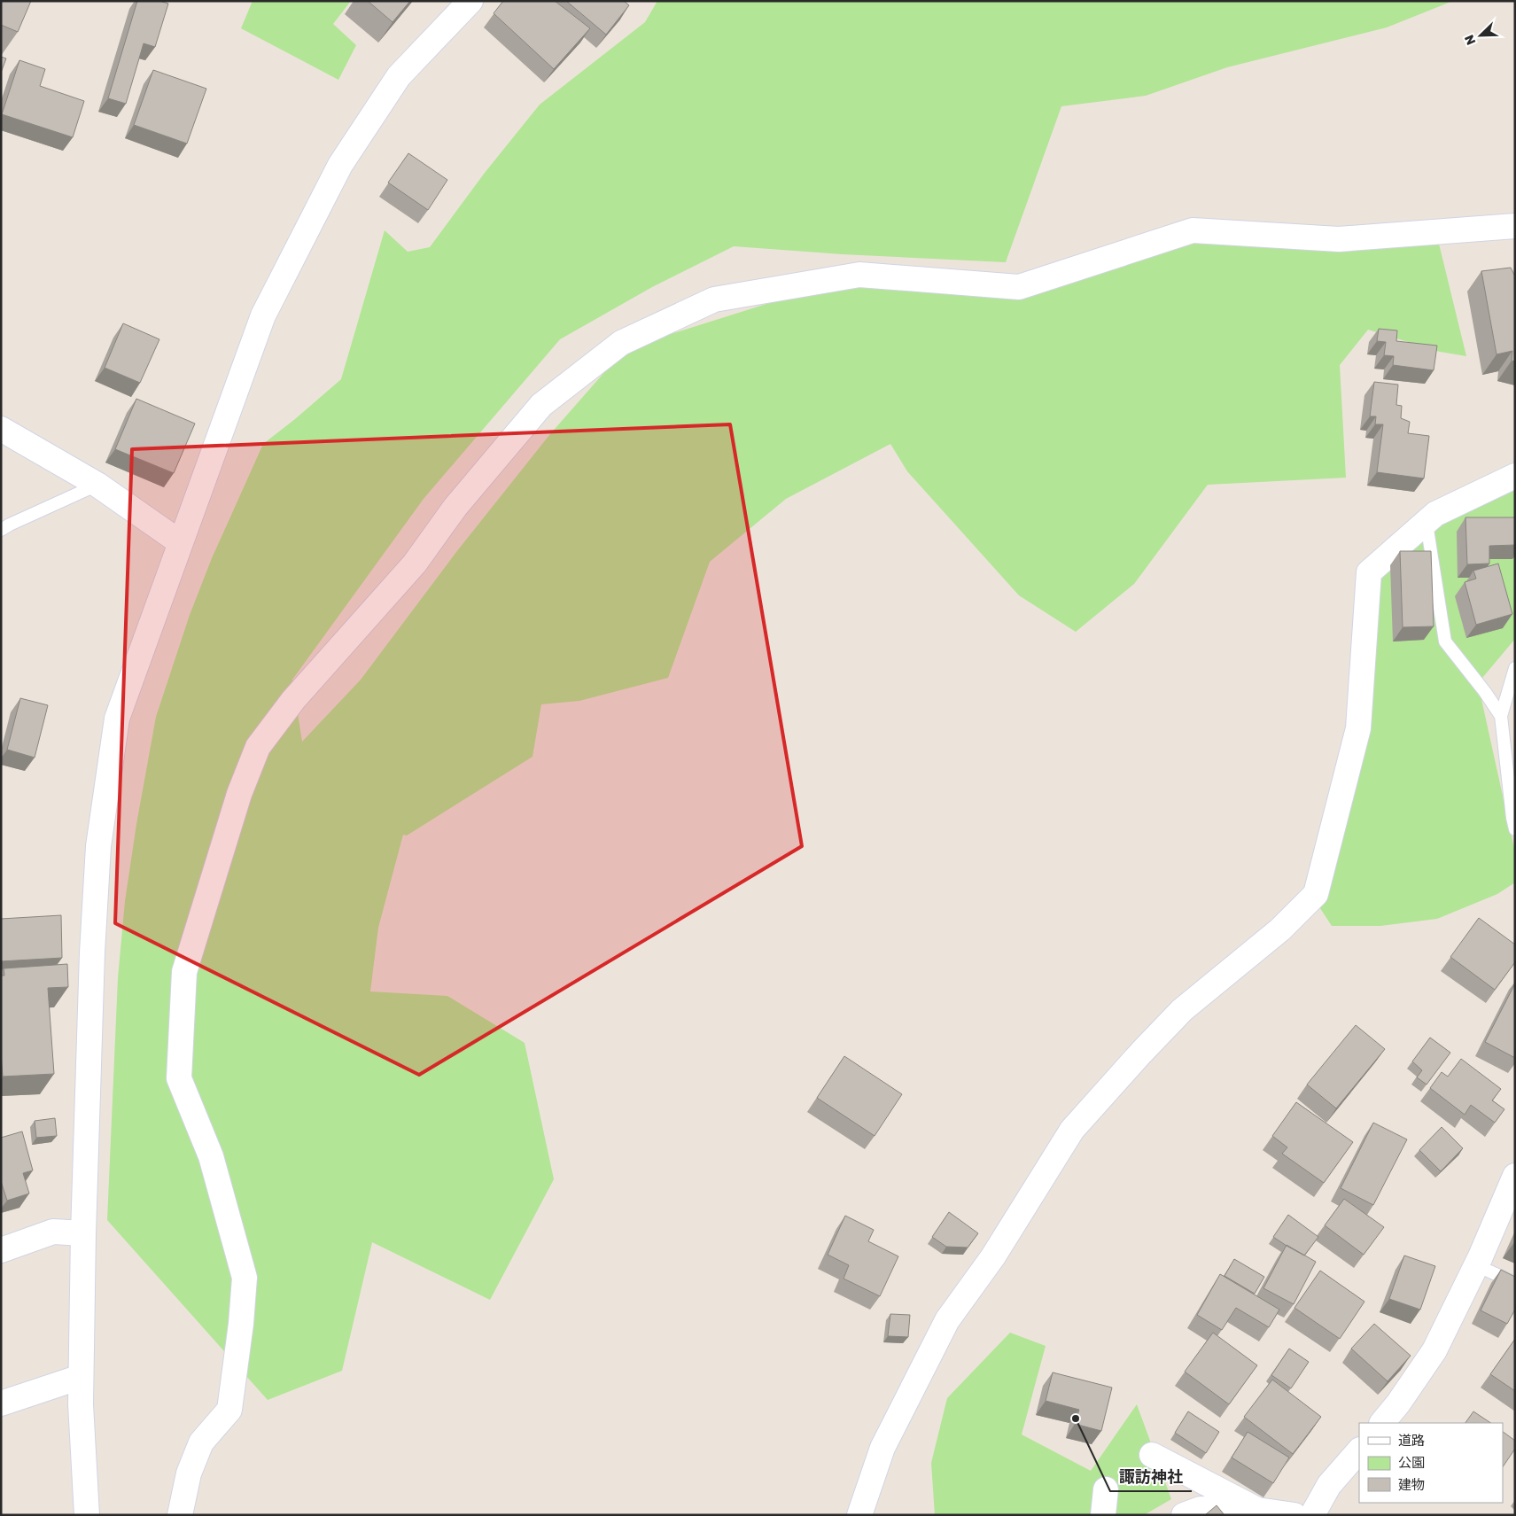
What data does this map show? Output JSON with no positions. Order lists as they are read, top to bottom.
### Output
{
  "places": ["諏訪神社"],
  "legend": ["道路", "公園", "建物"],
  "north": "bottom left"
}
